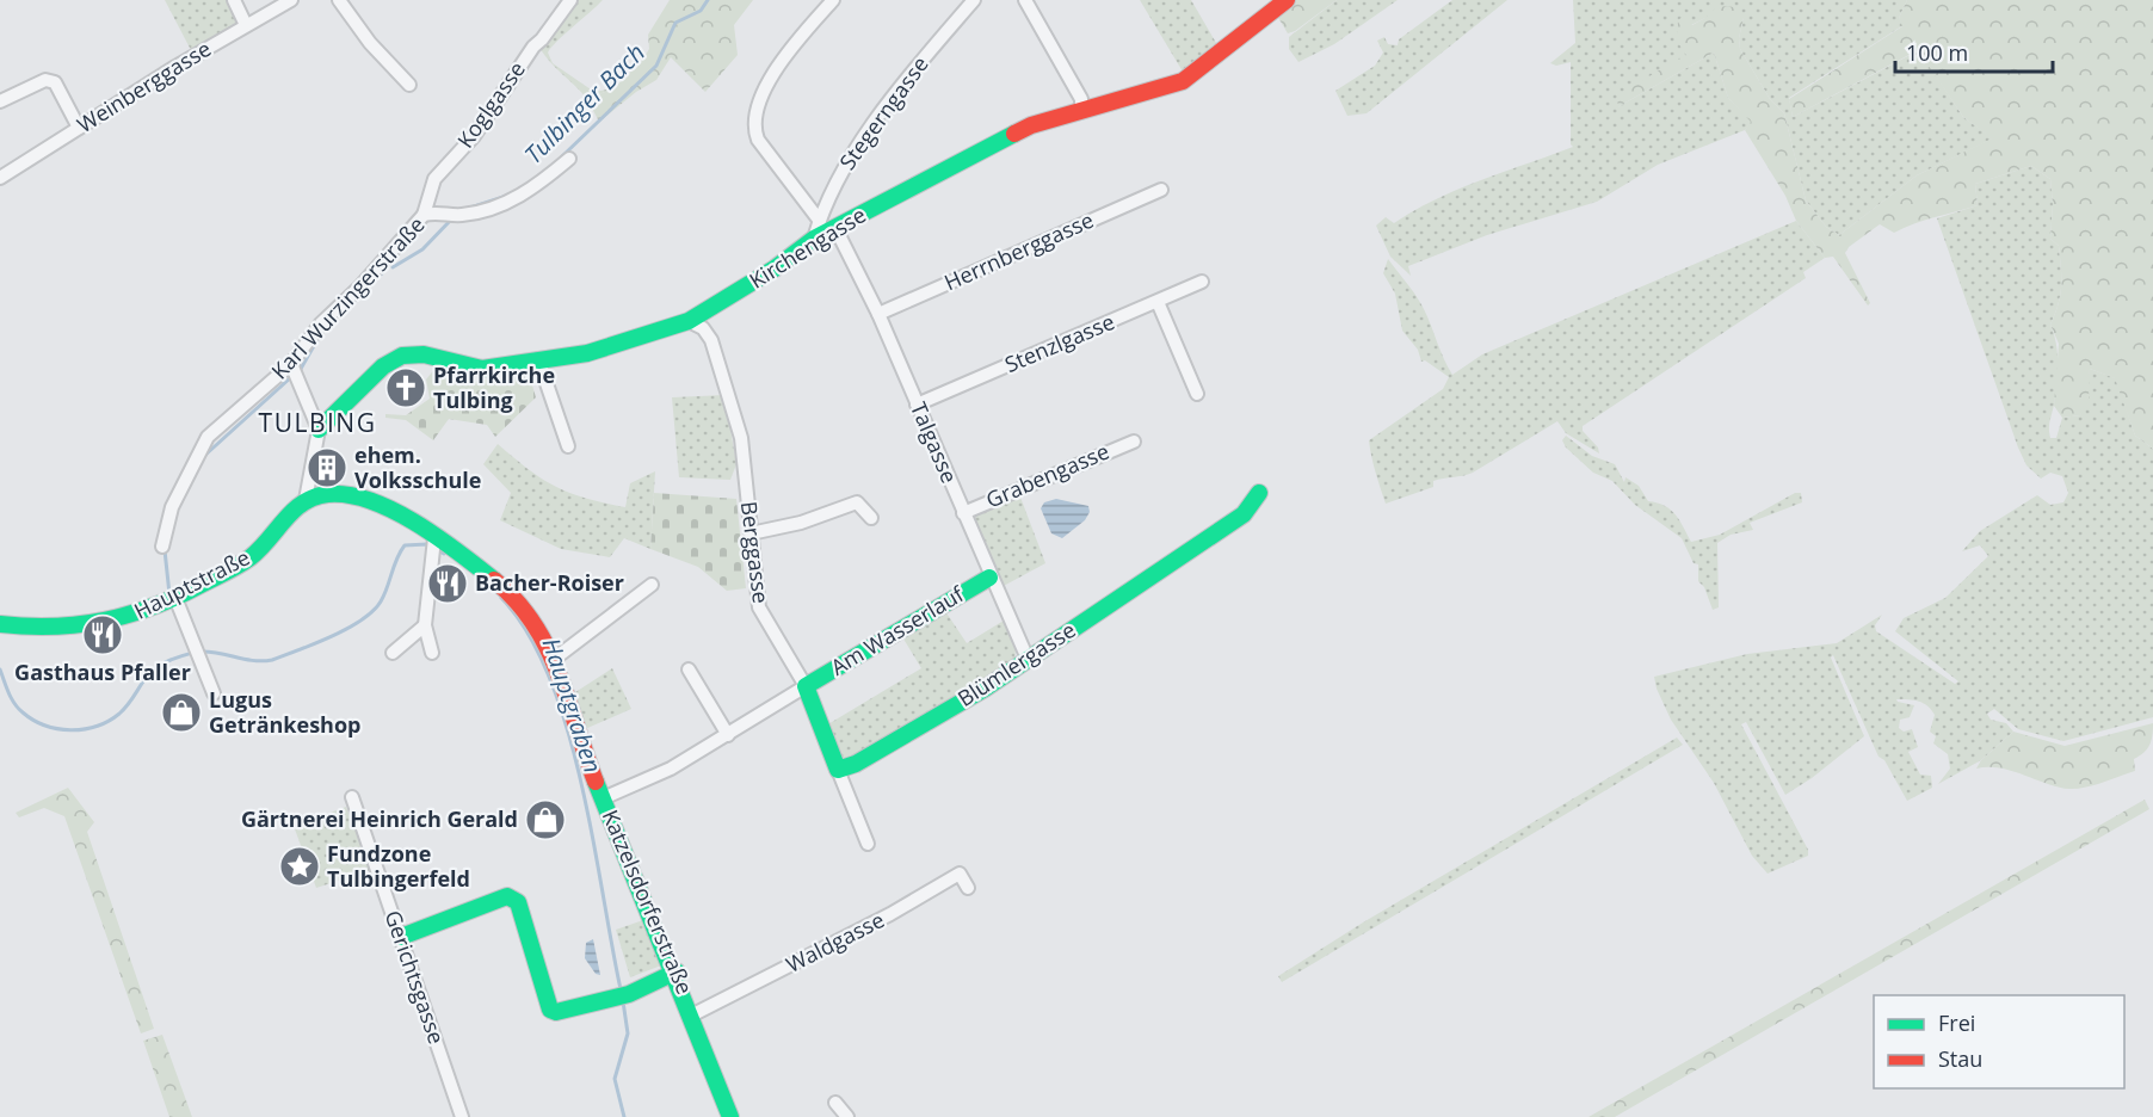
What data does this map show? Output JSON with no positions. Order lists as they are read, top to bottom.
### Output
{
  "streets": {
    "street": [
      "Weinberggasse",
      "Koglgasse",
      "Stegerngasse",
      "Kirchengasse",
      "Herrnberggasse",
      "Karl Wurzingerstraße",
      "Stenzlgasse",
      "Talgasse",
      "Grabengasse",
      "Berggasse",
      "Hauptstraße",
      "Am Wasserlauf",
      "Blümlergasse",
      "Katzelsdorferstraße",
      "Waldgasse",
      "Gerichtsgasse"
    ]
  },
  "crossings": [
    ["Koglgasse", "Karl Wurzingerstraße"],
    ["Stegerngasse", "Kirchengasse"],
    ["Kirchengasse", "Talgasse"],
    ["Kirchengasse", "Berggasse"],
    ["Herrnberggasse", "Talgasse"],
    ["Stenzlgasse", "Talgasse"],
    ["Talgasse", "Grabengasse"],
    ["Talgasse", "Am Wasserlauf"],
    ["Talgasse", "Blümlergasse"],
    ["Berggasse", "Am Wasserlauf"],
    ["Hauptstraße", "Katzelsdorferstraße"],
    ["Katzelsdorferstraße", "Waldgasse"]
  ],
  "districts": ["TULBING"],
  "water": ["Tulbinger Bach", "Hauptgraben"],
  "places": {
    "church": ["Pfarrkirche Tulbing"],
    "building": ["ehem. Volksschule"],
    "restaurant": ["Bacher-Roiser", "Gasthaus Pfaller"],
    "shop": ["Lugus Getränkeshop", "Gärtnerei Heinrich Gerald"],
    "place": ["Fundzone Tulbingerfeld"]
  },
  "legend": ["Frei", "Stau"],
  "scale_bar": "100 m"
}
